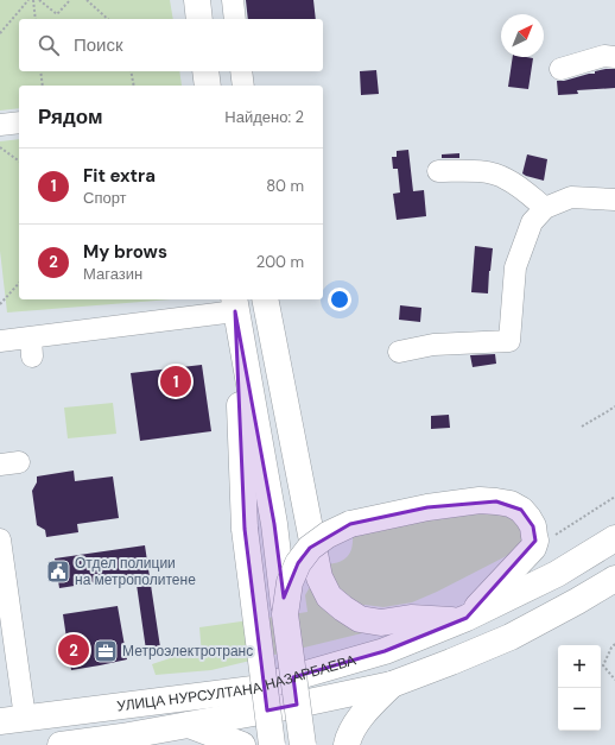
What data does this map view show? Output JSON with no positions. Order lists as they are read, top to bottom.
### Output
{
  "streets": {
    "main road": ["УЛИЦА НУРСУЛТАНА НАЗАРБАЕВА"]
  },
  "places": {
    "public building": ["Отдел полиции на метрополитене"],
    "office": ["Метроэлектротранс"]
  },
  "north": "top right",
  "page": {
    "search": "Поиск",
    "heading": ["Рядом", "Найдено: 2"],
    "list": [
      {
        "mark": "1",
        "name": "Fit extra",
        "note": "Спорт",
        "value": "80 m"
      },
      {
        "mark": "2",
        "name": "My brows",
        "note": "Магазин",
        "value": "200 m"
      }
    ],
    "pins": ["1", "2"],
    "map_buttons": ["+", "−"]
  }
}
